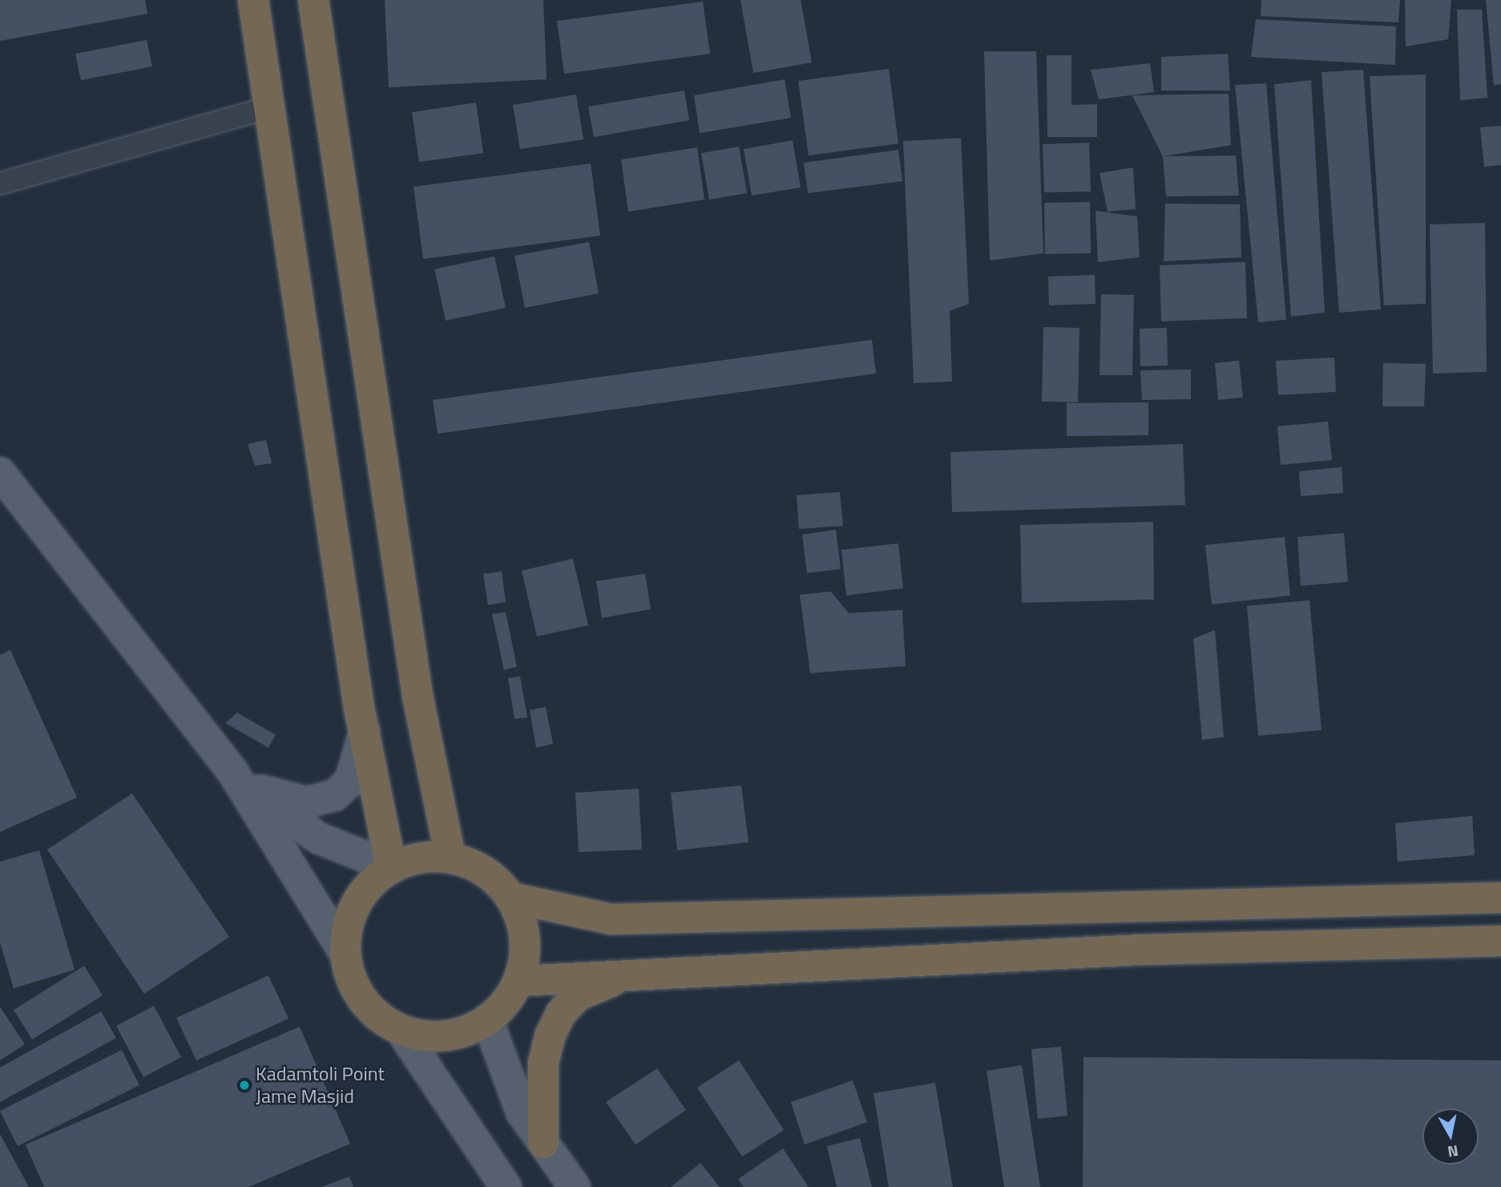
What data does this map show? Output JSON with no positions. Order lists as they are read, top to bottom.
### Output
{
  "places": ["Kadamtoli Point Jame Masjid"],
  "north": "bottom"
}
